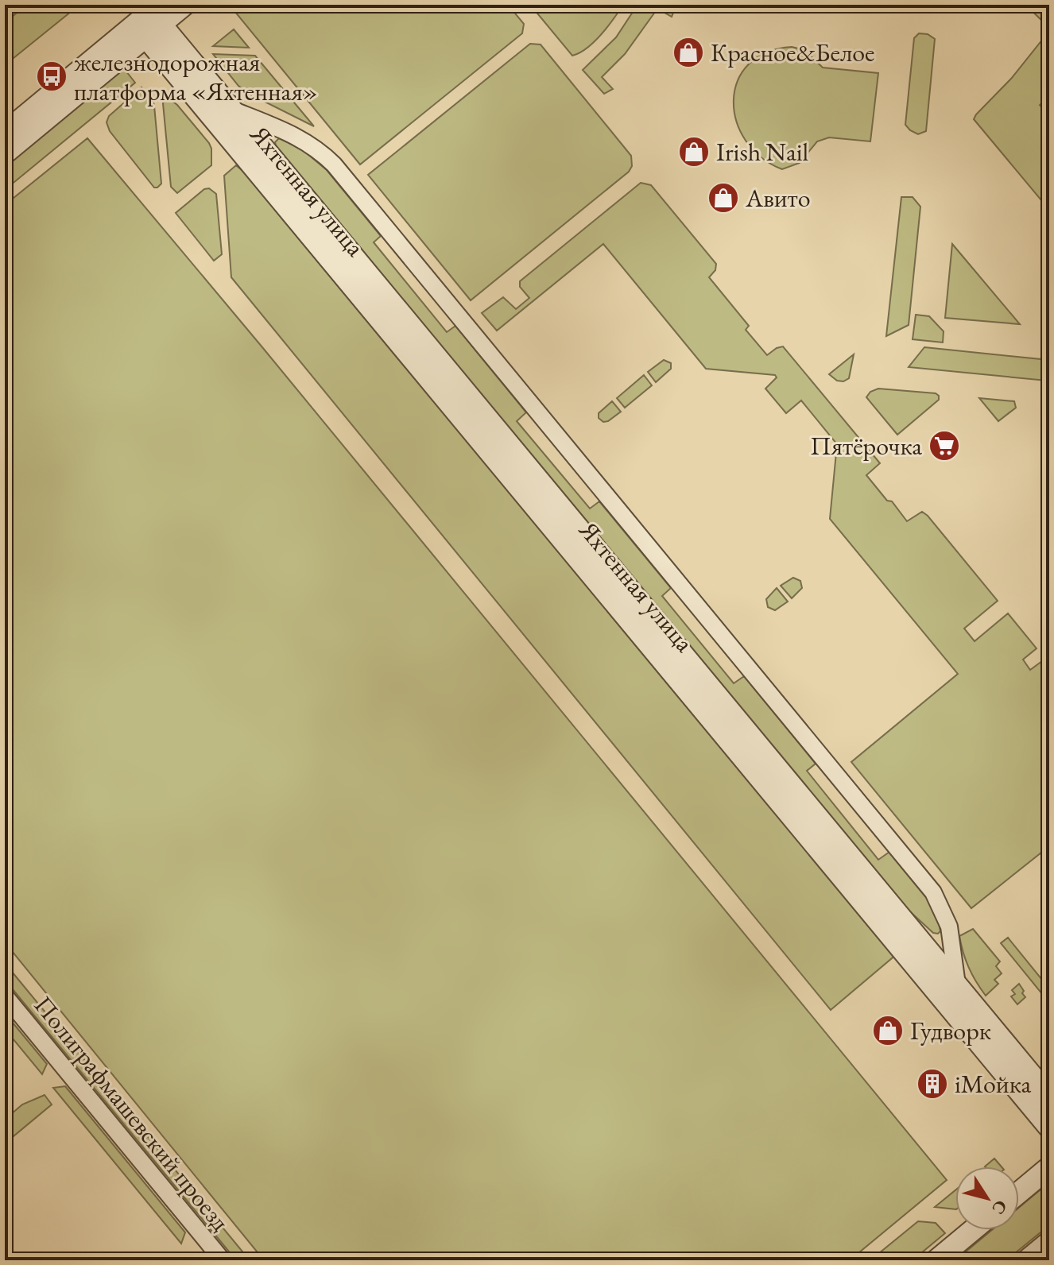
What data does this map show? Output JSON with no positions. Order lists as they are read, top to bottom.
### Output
{
  "streets": {
    "street": ["Яхтенная улица", "Полиграфмашевский проезд"]
  },
  "places": {
    "shop": [
      "Красное&Белое",
      "Irish Nail",
      "Авито",
      "Гудворк"
    ],
    "bus stop": ["железнодорожная платформа «Яхтенная»"],
    "supermarket": ["Пятёрочка"],
    "building": ["iМойка"]
  },
  "north": "bottom right"
}
